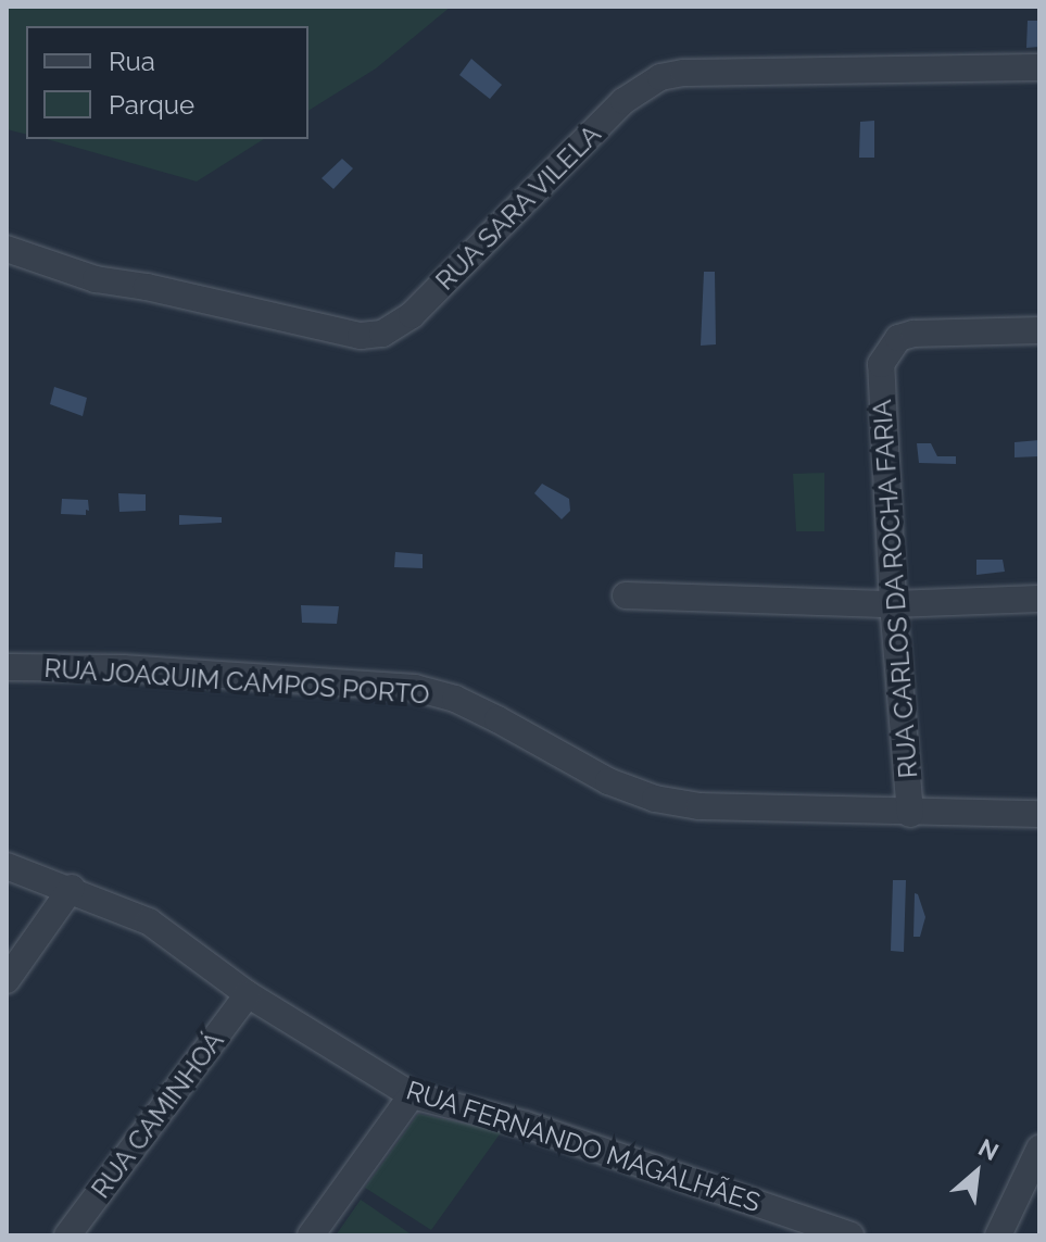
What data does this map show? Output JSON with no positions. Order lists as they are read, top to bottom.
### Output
{
  "streets": {
    "street": [
      "RUA SARA VILELA",
      "RUA CARLOS DA ROCHA FARIA",
      "RUA JOAQUIM CAMPOS PORTO",
      "RUA CAMINHOÁ",
      "RUA FERNANDO MAGALHÃES"
    ]
  },
  "crossings": [
    ["RUA CARLOS DA ROCHA FARIA", "RUA JOAQUIM CAMPOS PORTO"],
    ["RUA CAMINHOÁ", "RUA FERNANDO MAGALHÃES"]
  ],
  "legend": ["Rua", "Parque"],
  "north": "top right"
}
